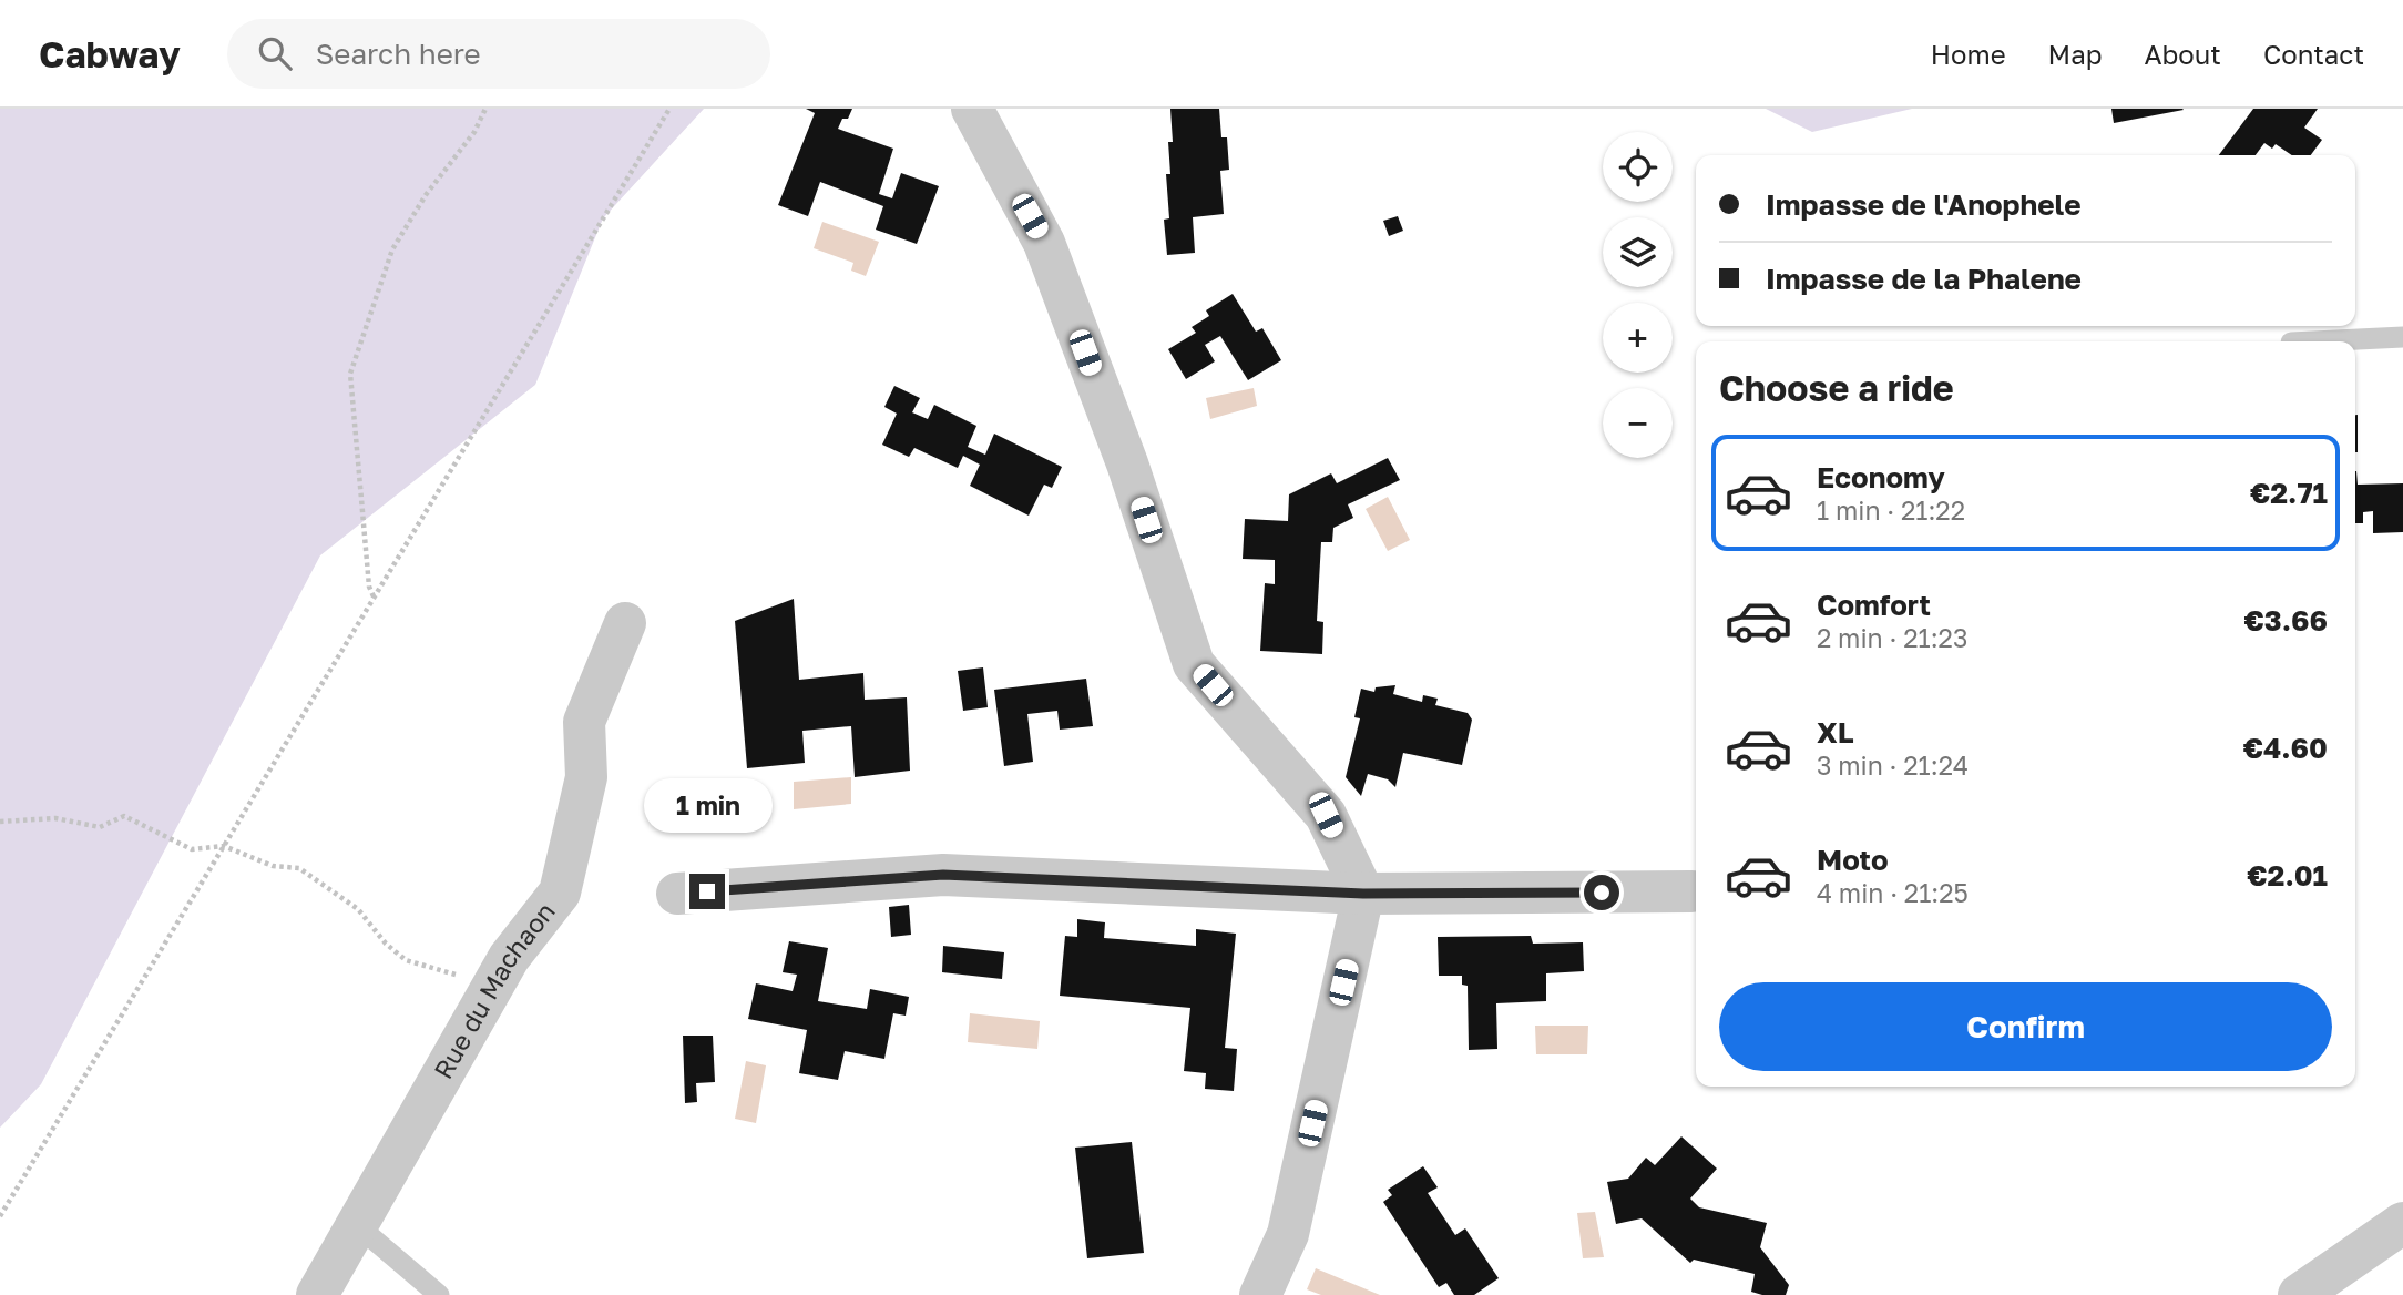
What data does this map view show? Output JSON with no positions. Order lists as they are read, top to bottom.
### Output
{
  "streets": {
    "street": ["Rue du Machaon"]
  },
  "page": {
    "header": "Cabway",
    "search": "Search here",
    "nav": [
      "Home",
      "Map",
      "About",
      "Contact"
    ],
    "map_buttons": ["+", "−"],
    "banner": ["Impasse de l'Anophele", "Impasse de la Phalene"],
    "heading": "Choose a ride",
    "list": [
      {
        "name": "Economy",
        "note": "1 min · 21:22",
        "value": "€2.71"
      },
      {
        "name": "Comfort",
        "note": "2 min · 21:23",
        "value": "€3.66"
      },
      {
        "name": "XL",
        "note": "3 min · 21:24",
        "value": "€4.60"
      },
      {
        "name": "Moto",
        "note": "4 min · 21:25",
        "value": "€2.01"
      }
    ],
    "bubble": "1 min",
    "buttons": "Confirm"
  }
}
